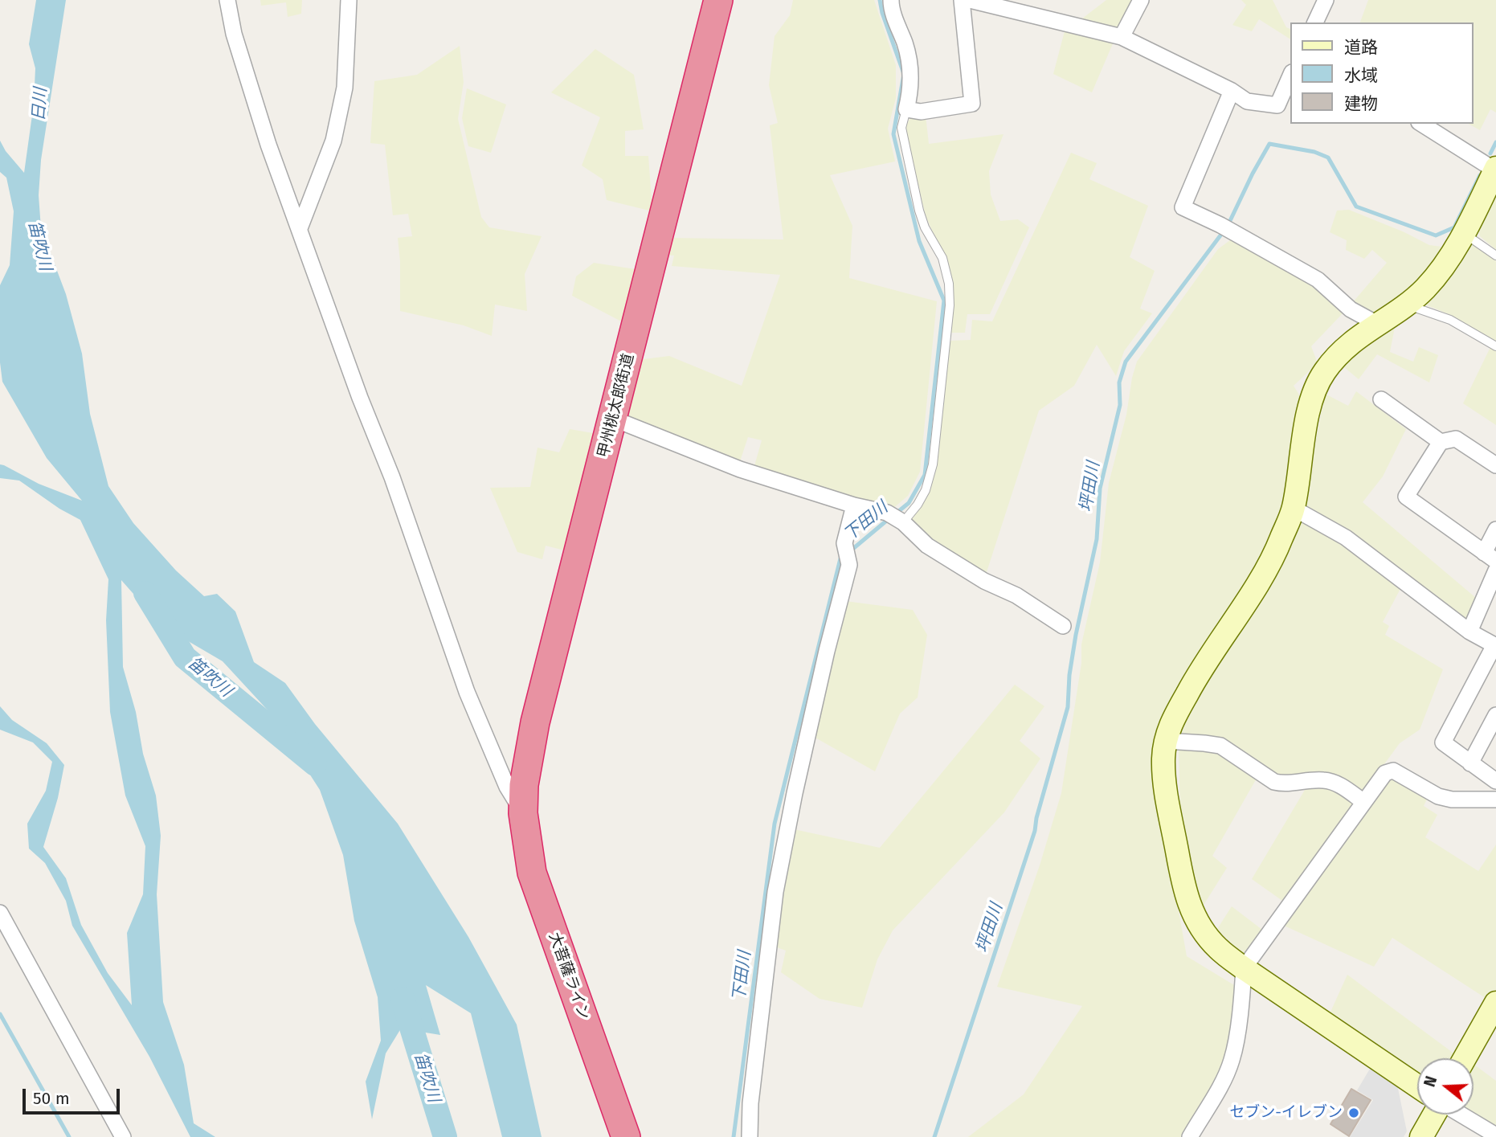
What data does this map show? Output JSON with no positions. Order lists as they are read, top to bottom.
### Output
{
  "streets": {
    "highway": ["甲州桃太郎街道", "大菩薩ライン"]
  },
  "crossings": [
    ["甲州桃太郎街道", "大菩薩ライン"]
  ],
  "water": [
    "日川",
    "笛吹川",
    "坪田川",
    "下田川"
  ],
  "places": ["セブン-イレブン"],
  "legend": ["道路", "水域", "建物"],
  "scale_bar": "50 m",
  "north": "left"
}
